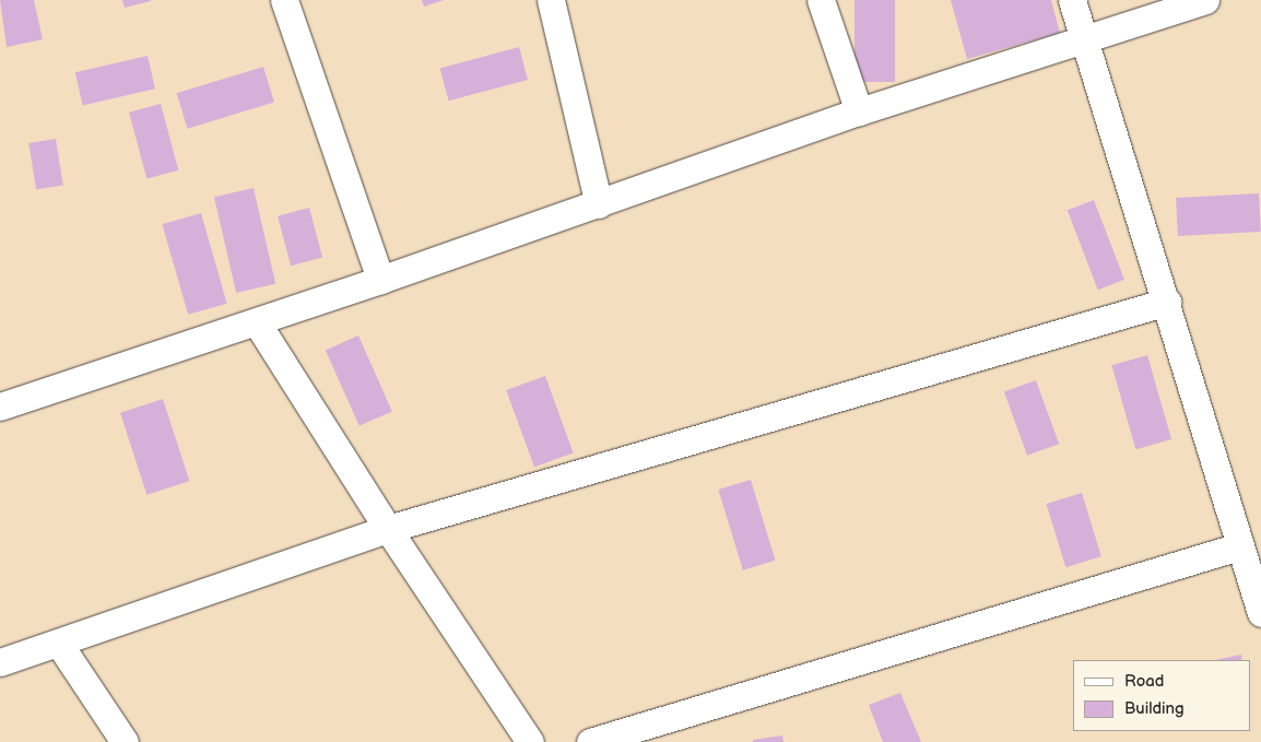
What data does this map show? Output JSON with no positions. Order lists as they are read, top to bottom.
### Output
{
  "legend": ["Road", "Building"]
}
